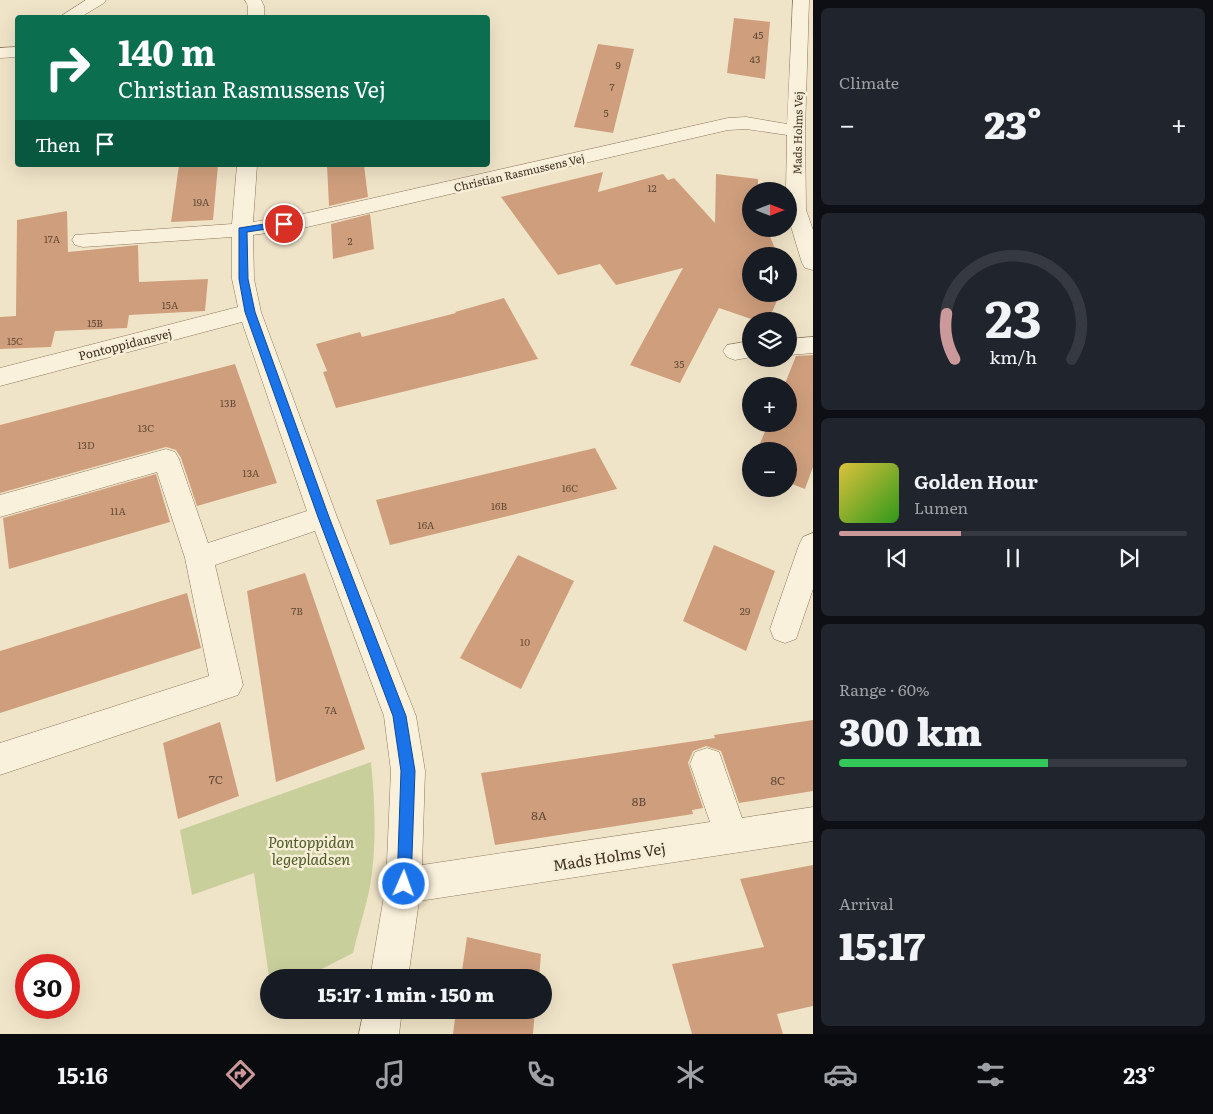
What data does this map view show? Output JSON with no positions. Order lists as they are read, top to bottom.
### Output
{
  "streets": {
    "street": ["Mads Holms Vej", "Christian Rasmussens Vej", "Pontoppidansvej"]
  },
  "crossings": [
    ["Mads Holms Vej", "Christian Rasmussens Vej"]
  ],
  "parks": ["Pontoppidan legepladsen"],
  "house_numbers": [
    "45",
    "43",
    "9",
    "7",
    "5",
    "12",
    "19A",
    "17A",
    "2",
    "15A",
    "15B",
    "15C",
    "35",
    "13B",
    "13C",
    "13D",
    "13A",
    "16C",
    "16B",
    "11A",
    "16A",
    "7B",
    "29",
    "10",
    "7A",
    "7C",
    "8C",
    "8B",
    "8A"
  ],
  "north": "right",
  "page": {
    "tile": [
      "Climate",
      ["Range · 60%", "300 km"],
      ["Arrival", "15:17"]
    ],
    "turn": ["140 m", "Christian Rasmussens Vej"],
    "heat": ["−", "23°", "+"],
    "then": "Then",
    "map_buttons": ["+", "−"],
    "song": ["Golden Hour", "Lumen"],
    "limit": "30",
    "trip": "15:17 · 1 min · 150 m",
    "tabs": ["15:16", "23°"],
    "gauge": ["23", "km/h"]
  }
}
